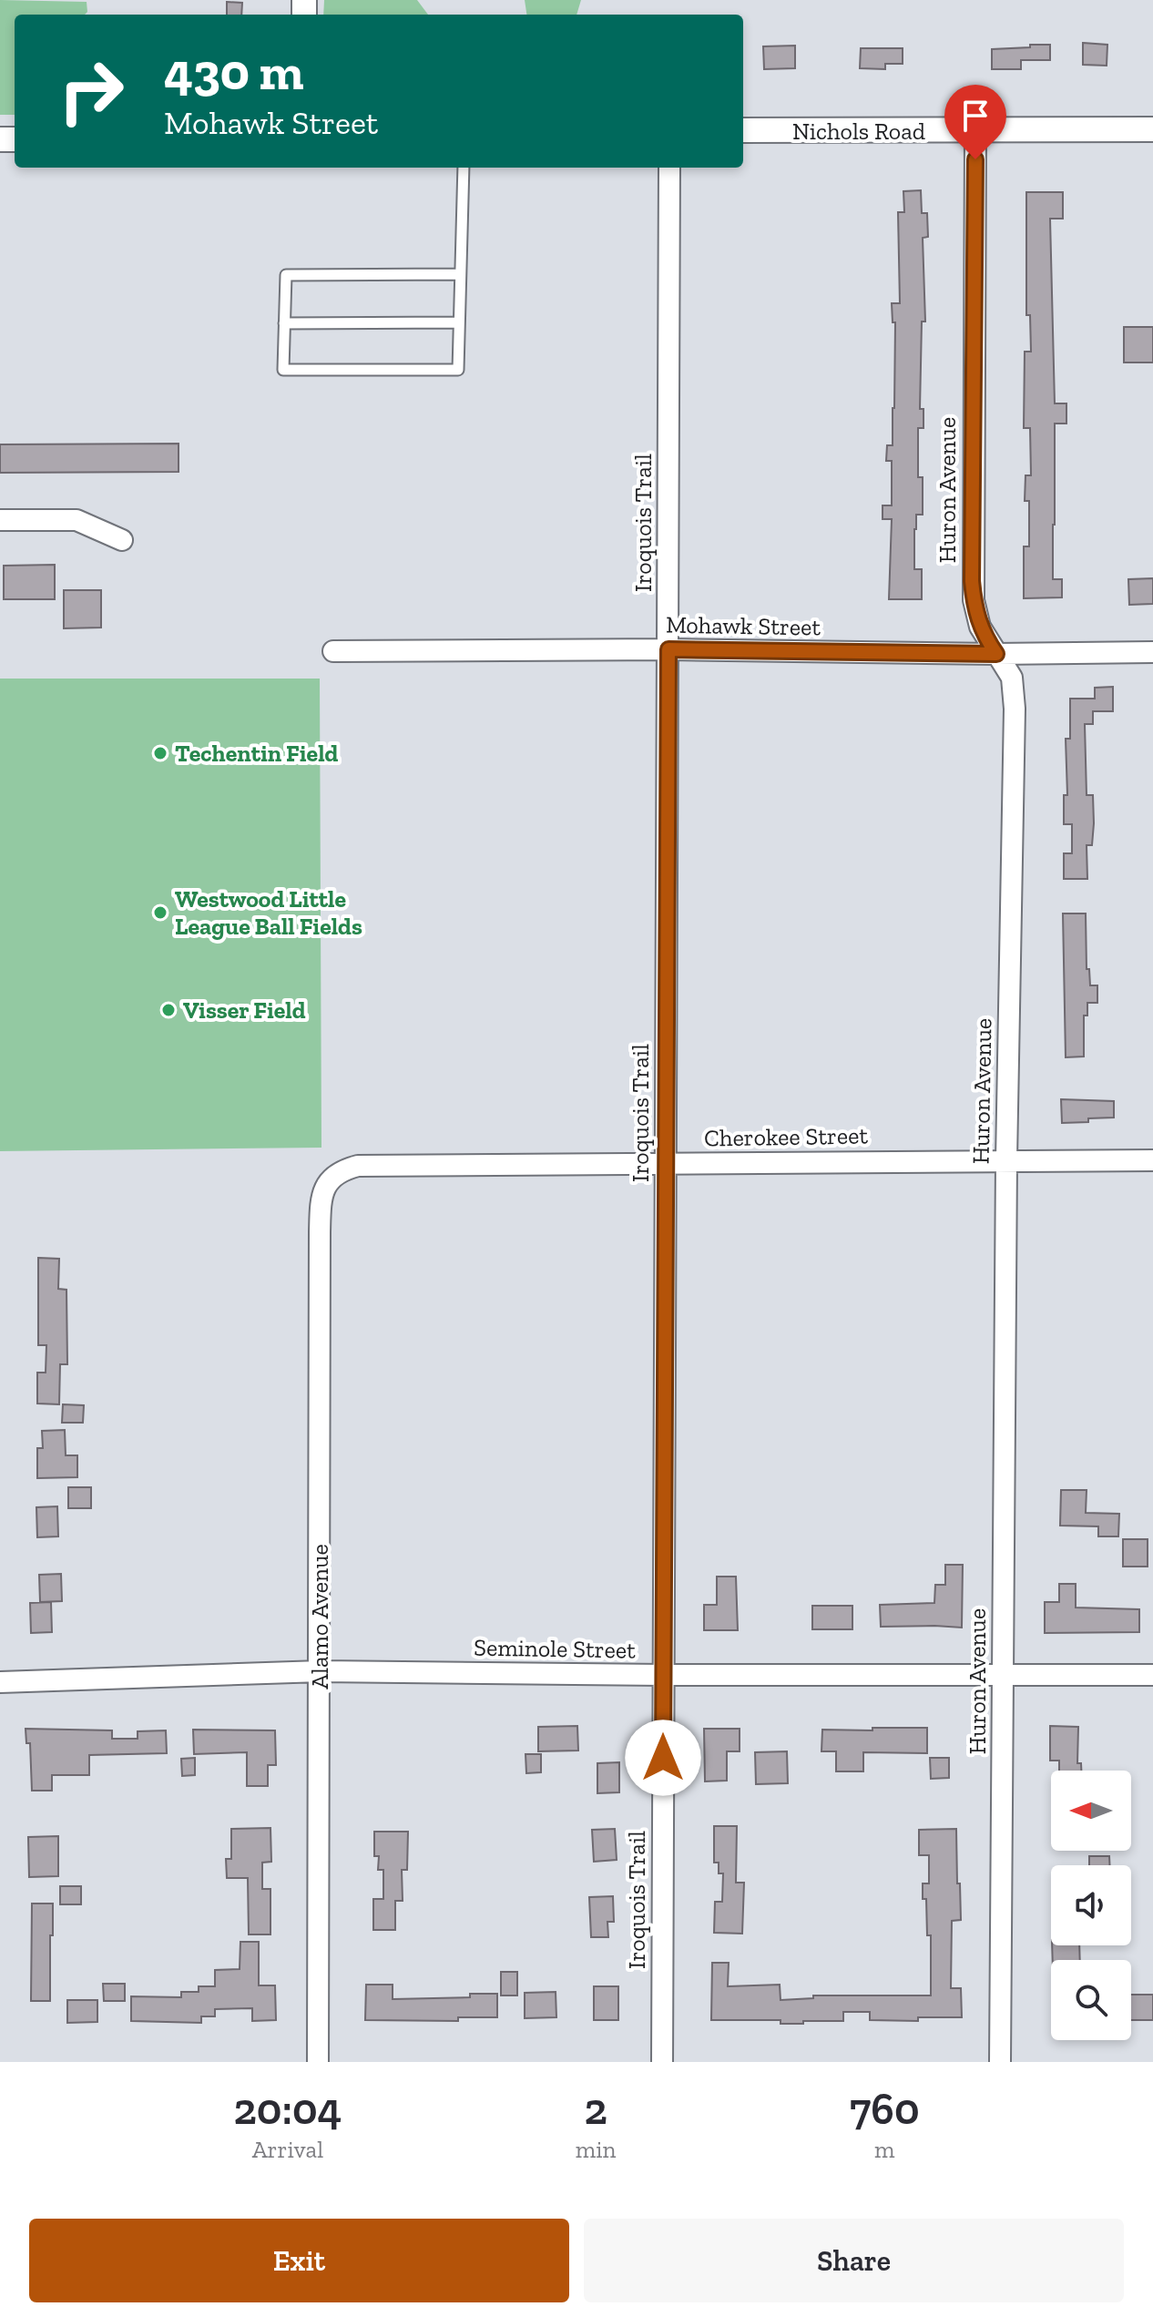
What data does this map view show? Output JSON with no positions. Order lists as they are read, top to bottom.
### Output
{
  "streets": {
    "street": [
      "Nichols Road",
      "Huron Avenue",
      "Iroquois Trail",
      "Mohawk Street",
      "Cherokee Street",
      "Alamo Avenue",
      "Seminole Street"
    ]
  },
  "crossings": [
    ["Nichols Road", "Huron Avenue"],
    ["Huron Avenue", "Mohawk Street"],
    ["Huron Avenue", "Cherokee Street"],
    ["Huron Avenue", "Seminole Street"],
    ["Iroquois Trail", "Mohawk Street"],
    ["Iroquois Trail", "Cherokee Street"],
    ["Iroquois Trail", "Seminole Street"],
    ["Cherokee Street", "Alamo Avenue"],
    ["Alamo Avenue", "Seminole Street"]
  ],
  "places": ["Techentin Field", "Westwood Little League Ball Fields", "Visser Field"],
  "north": "left",
  "page": {
    "turn": ["430 m", "Mohawk Street"],
    "eta": [
      "20:04",
      "Arrival",
      "2",
      "min",
      "760",
      "m"
    ],
    "buttons": ["Exit", "Share"]
  }
}
